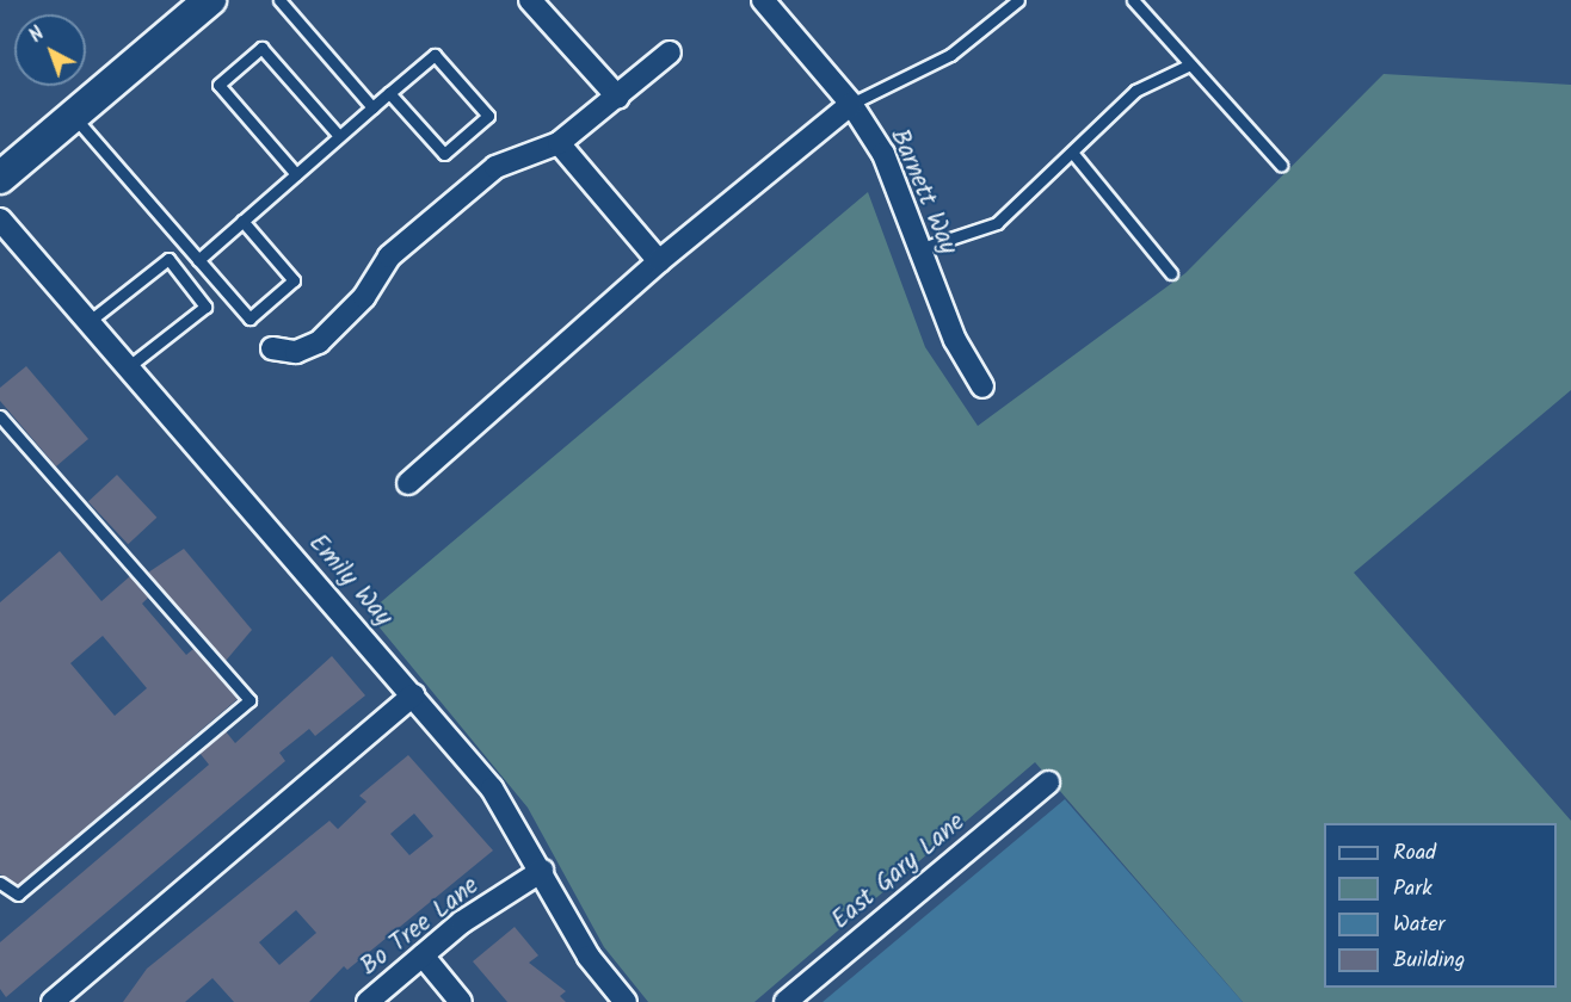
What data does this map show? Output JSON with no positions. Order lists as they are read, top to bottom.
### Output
{
  "streets": {
    "street": [
      "Barnett Way",
      "Emily Way",
      "East Gary Lane",
      "Bo Tree Lane"
    ]
  },
  "crossings": [
    ["Emily Way", "Bo Tree Lane"]
  ],
  "legend": [
    "Road",
    "Park",
    "Water",
    "Building"
  ],
  "north": "top left"
}
